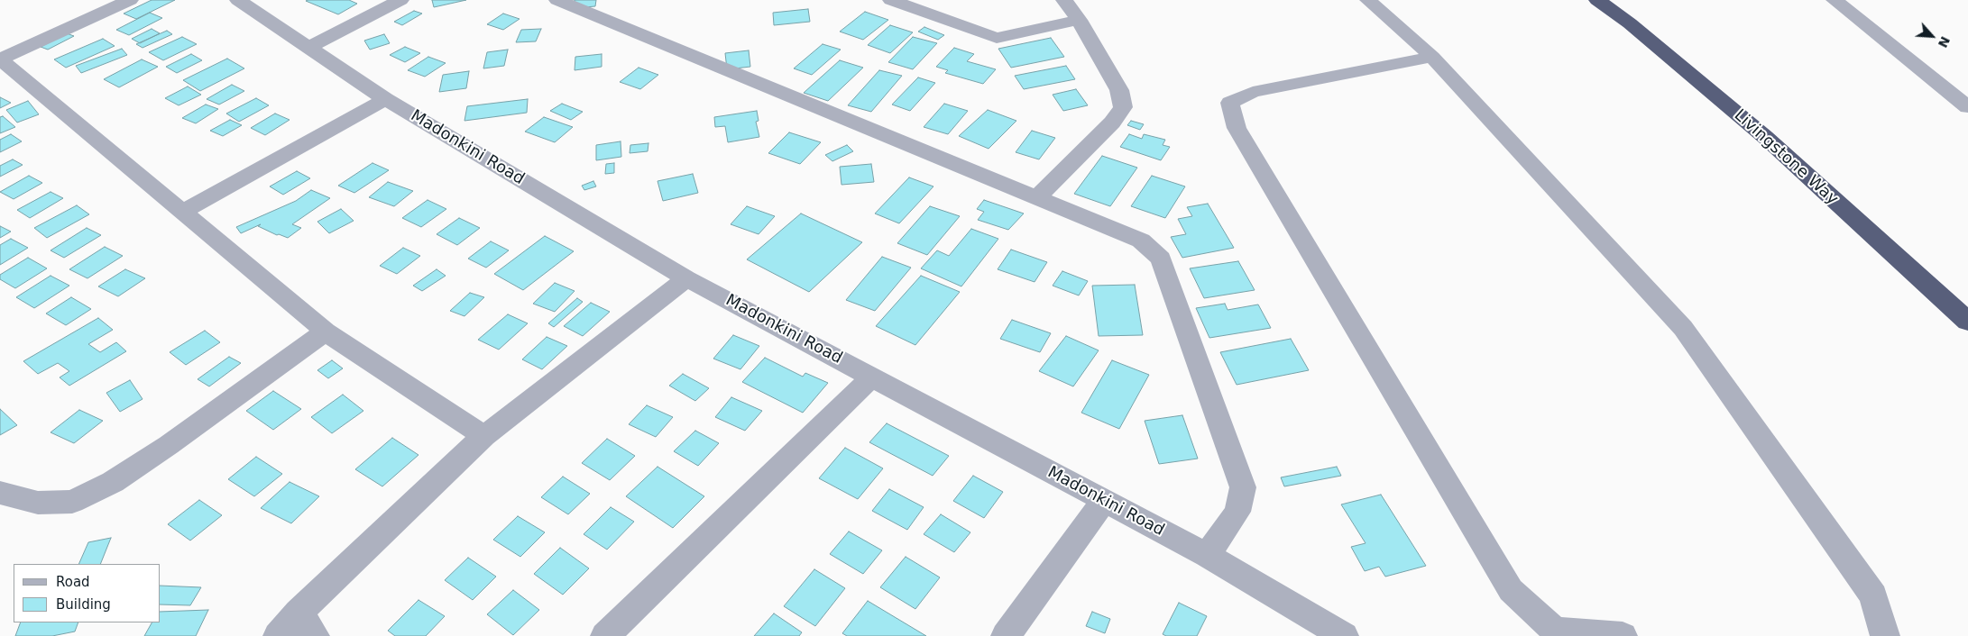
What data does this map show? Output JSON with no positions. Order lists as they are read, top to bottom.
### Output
{
  "streets": {
    "highway": ["Livingstone Way"],
    "street": ["Madonkini Road"]
  },
  "legend": ["Road", "Building"],
  "north": "bottom right"
}
